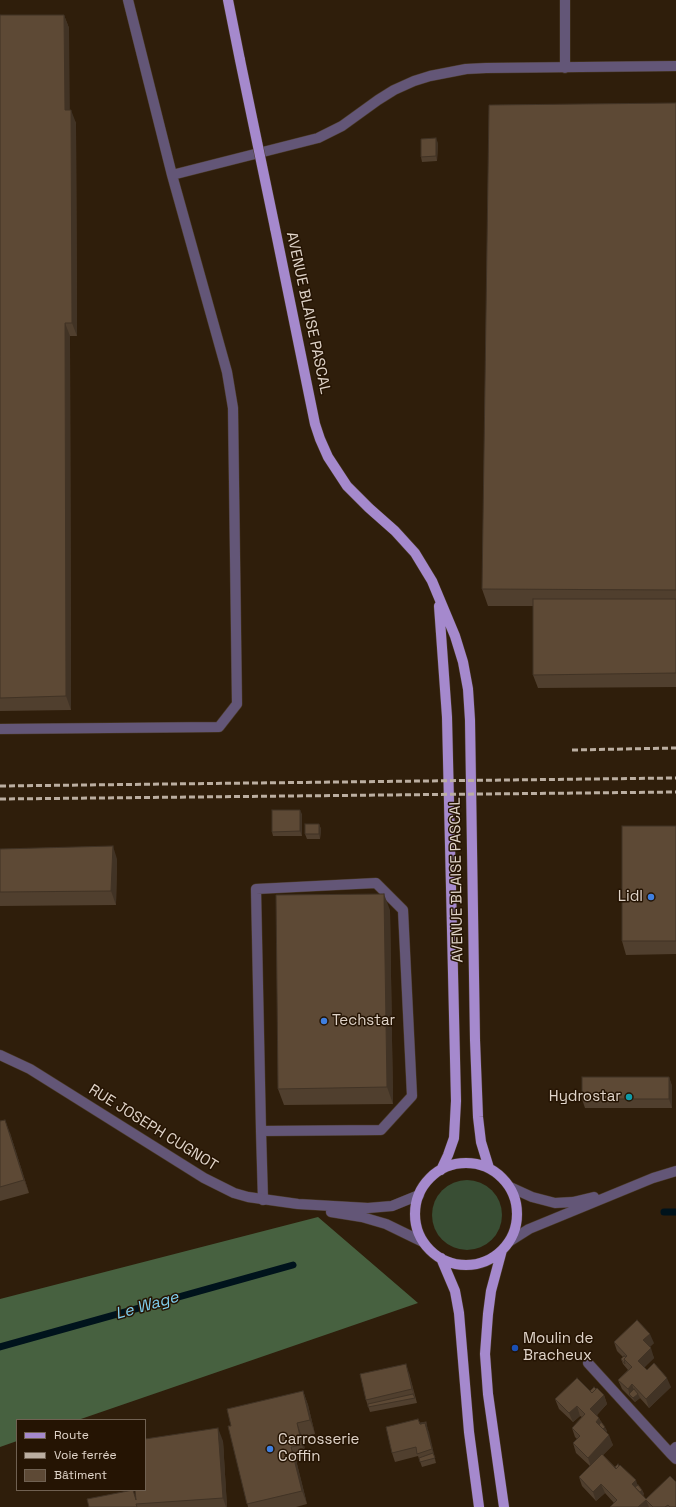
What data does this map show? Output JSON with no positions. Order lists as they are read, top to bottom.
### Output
{
  "streets": {
    "main road": ["AVENUE BLAISE PASCAL"],
    "street": ["RUE JOSEPH CUGNOT"]
  },
  "crossings": [
    ["AVENUE BLAISE PASCAL", "RUE JOSEPH CUGNOT"]
  ],
  "water": ["Le Wage"],
  "places": [
    "Lidl",
    "Techstar",
    "Hydrostar",
    "Moulin de Bracheux",
    "Carrosserie Coffin"
  ],
  "legend": ["Route", "Voie ferrée", "Bâtiment"]
}
